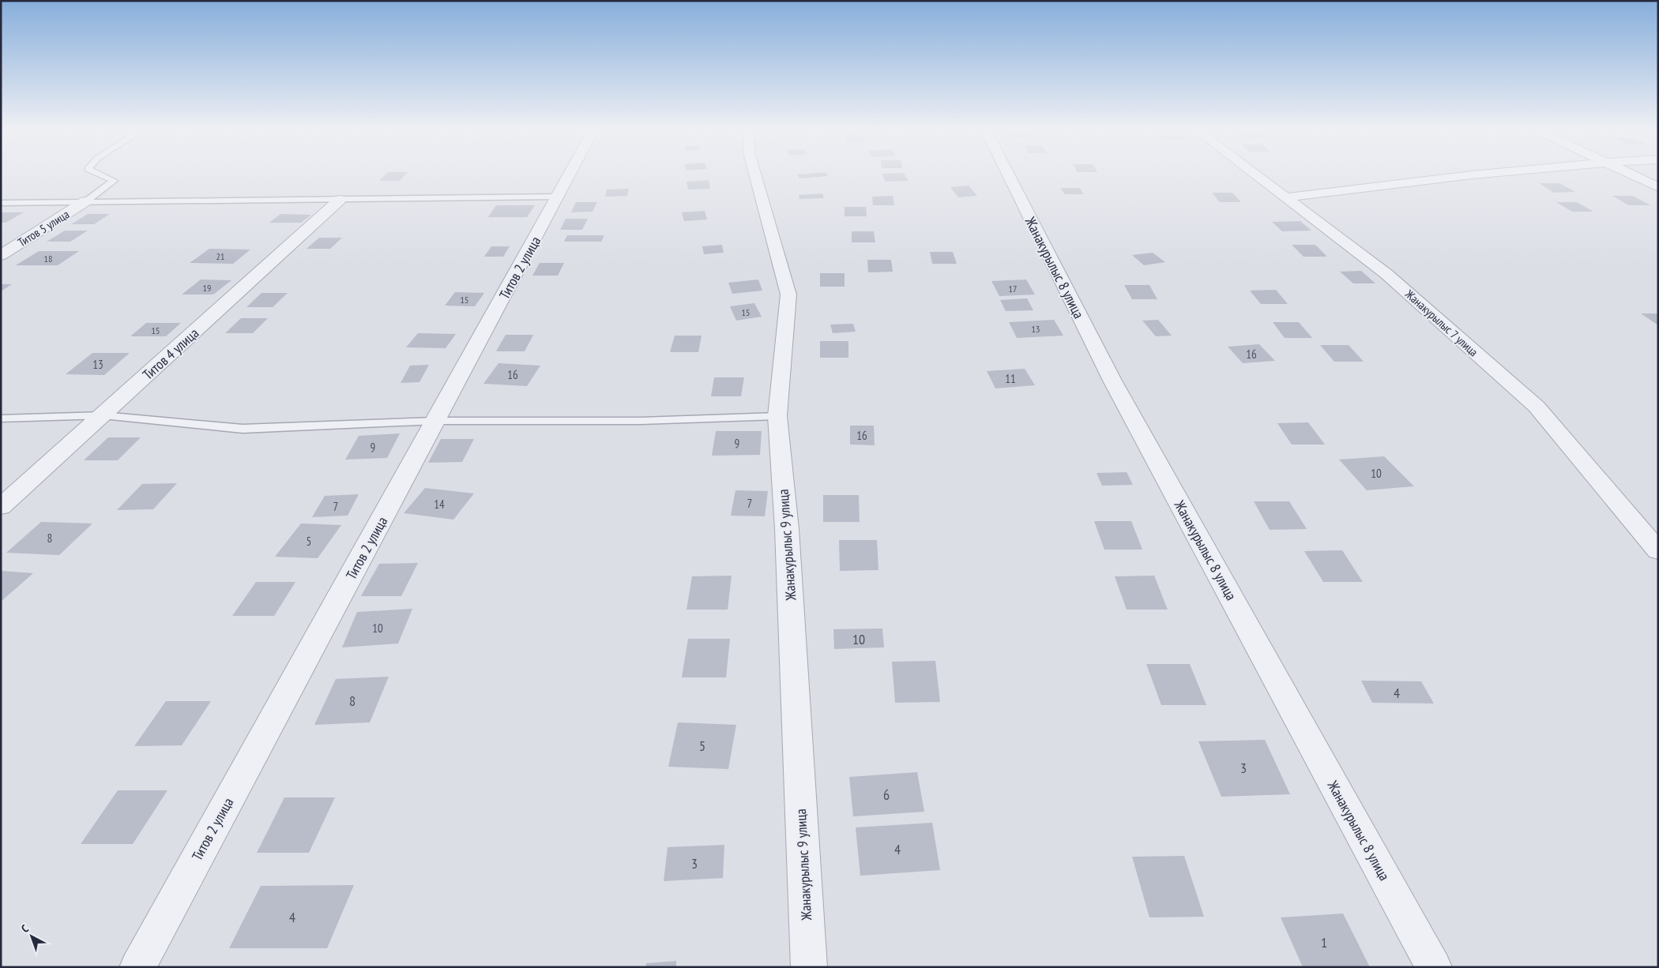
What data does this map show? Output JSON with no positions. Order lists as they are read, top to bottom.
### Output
{
  "streets": {
    "street": [
      "Титов 5 улица",
      "Титов 2 улица",
      "Жанакурылыс 8 улица",
      "Жанакурылыс 7 улица",
      "Титов 4 улица",
      "Жанакурылыс 9 улица"
    ]
  },
  "house_numbers": [
    "21",
    "18",
    "19",
    "17",
    "15",
    "15",
    "13",
    "15",
    "16",
    "13",
    "16",
    "11",
    "16",
    "9",
    "9",
    "10",
    "7",
    "14",
    "7",
    "8",
    "5",
    "10",
    "10",
    "4",
    "8",
    "5",
    "3",
    "6",
    "4",
    "3",
    "4",
    "1"
  ],
  "north": "top left"
}
